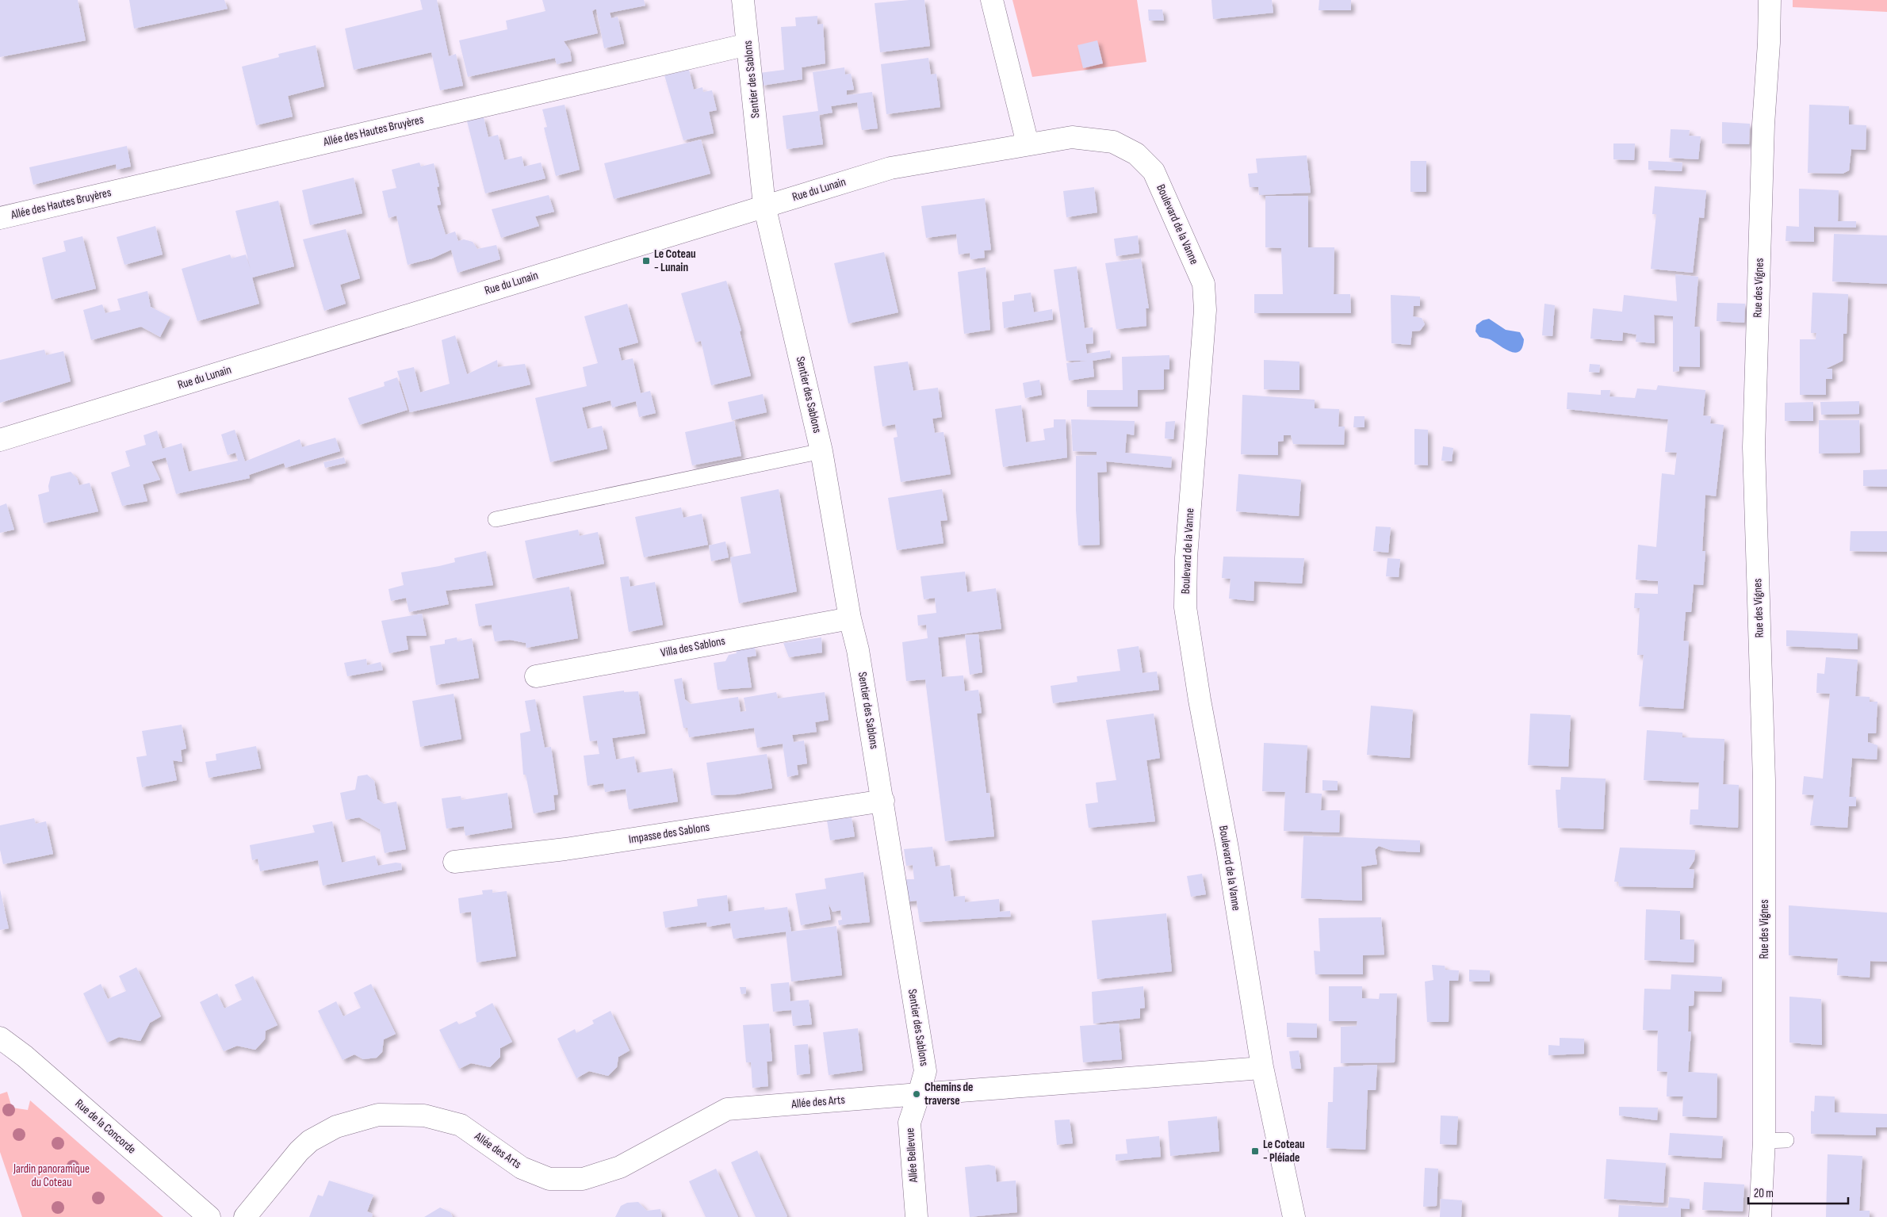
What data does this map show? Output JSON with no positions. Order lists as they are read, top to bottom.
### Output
{
  "streets": {
    "street": [
      "Sentier des Sablons",
      "Allée des Hautes Bruyères",
      "Rue du Lunain",
      "Boulevard de la Vanne",
      "Rue des Vignes",
      "Villa des Sablons",
      "Impasse des Sablons",
      "Allée des Arts",
      "Rue de la Concorde",
      "Allée Bellevue"
    ]
  },
  "crossings": [
    ["Sentier des Sablons", "Allée des Hautes Bruyères"],
    ["Sentier des Sablons", "Rue du Lunain"],
    ["Sentier des Sablons", "Villa des Sablons"],
    ["Sentier des Sablons", "Impasse des Sablons"],
    ["Sentier des Sablons", "Allée des Arts"],
    ["Sentier des Sablons", "Allée Bellevue"],
    ["Rue du Lunain", "Boulevard de la Vanne"],
    ["Allée des Arts", "Allée Bellevue"]
  ],
  "parks": ["Jardin panoramique du Coteau"],
  "places": {
    "transit": ["Le Coteau - Lunain", "Le Coteau - Pléiade"],
    "other": ["Chemins de traverse"]
  },
  "scale_bar": "20 m"
}
